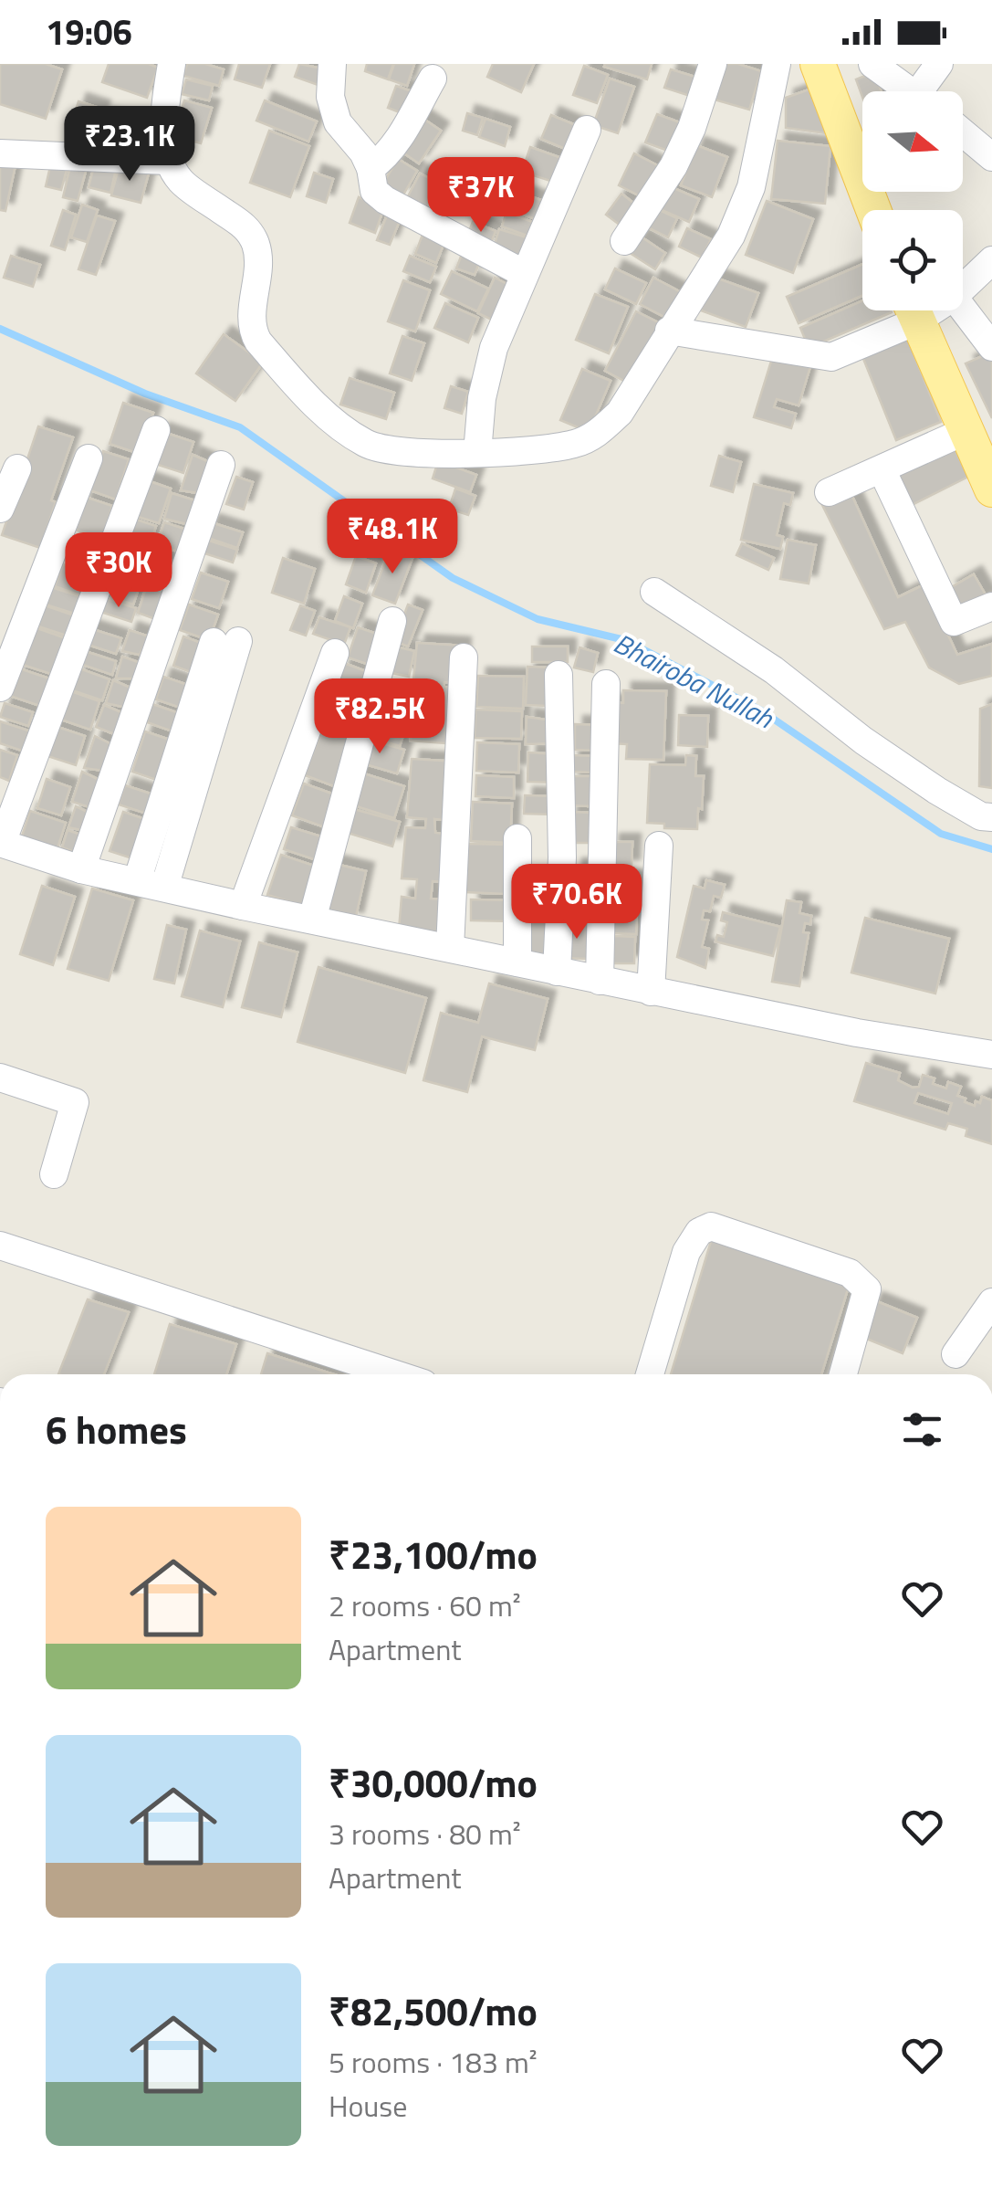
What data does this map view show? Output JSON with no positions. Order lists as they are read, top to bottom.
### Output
{
  "water": ["Bhairoba Nullah"],
  "north": "right",
  "page": {
    "status": "19:06",
    "price": [
      "₹23.1K",
      "₹37K",
      "₹48.1K",
      "₹30K",
      "₹82.5K",
      "₹70.6K"
    ],
    "heading": "6 homes",
    "list": [
      {
        "name": "₹23,100/mo",
        "note": "2 rooms · 60 m² · Apartment"
      },
      {
        "name": "₹30,000/mo",
        "note": "3 rooms · 80 m² · Apartment"
      },
      {
        "name": "₹82,500/mo",
        "note": "5 rooms · 183 m² · House"
      }
    ]
  }
}
